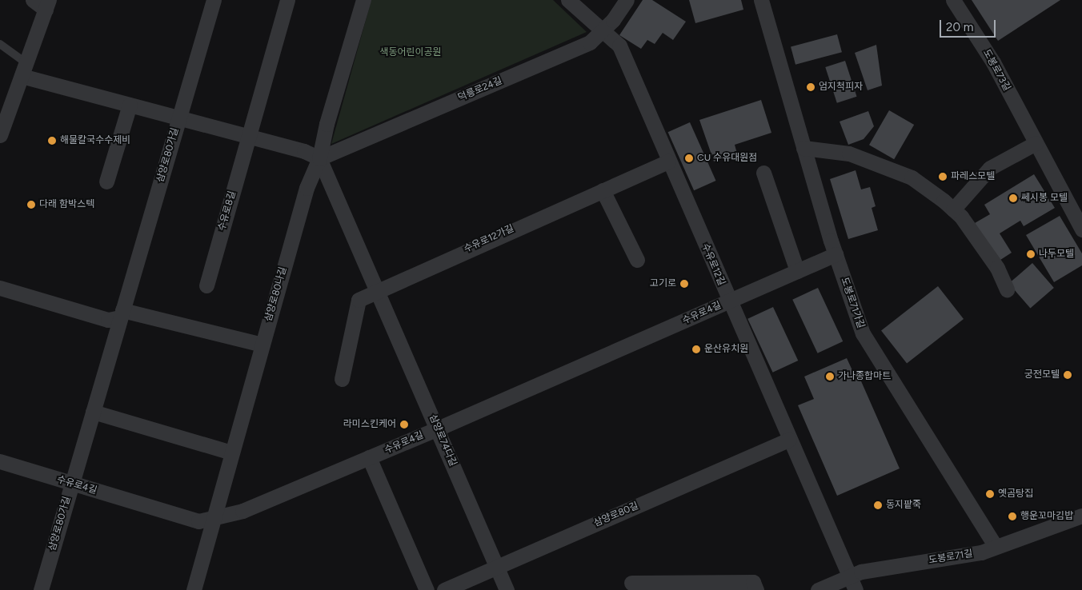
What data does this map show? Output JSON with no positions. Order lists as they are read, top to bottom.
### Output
{
  "streets": {
    "street": [
      "도봉로73길",
      "덕릉로24길",
      "삼양로80가길",
      "수유로8길",
      "수유로12가길",
      "수유로12길",
      "삼양로80나길",
      "도봉로71가길",
      "수유로4길",
      "삼양로74다길",
      "삼양로80길",
      "도봉로71길"
    ]
  },
  "crossings": [
    ["덕릉로24길", "수유로12길"],
    ["덕릉로24길", "삼양로80나길"],
    ["덕릉로24길", "삼양로74다길"],
    ["삼양로80가길", "수유로4길"],
    ["수유로12가길", "수유로12길"],
    ["수유로12가길", "삼양로74다길"],
    ["수유로12길", "수유로4길"],
    ["수유로12길", "삼양로80길"],
    ["수유로12길", "도봉로71길"],
    ["삼양로80나길", "수유로4길"],
    ["삼양로80나길", "삼양로74다길"],
    ["도봉로71가길", "수유로4길"],
    ["도봉로71가길", "도봉로71길"],
    ["수유로4길", "삼양로74다길"],
    ["삼양로74다길", "삼양로80길"]
  ],
  "parks": ["색동어린이공원"],
  "places": [
    "엄지척피자",
    "해물칼국수수제비",
    "CU 수유대원점",
    "파레스모텔",
    "쎄시봉 모텔",
    "다래 함박스텍",
    "나두모텔",
    "고기로",
    "운산유치원",
    "궁전모텔",
    "가나종합마트",
    "라미스킨케어",
    "옛곰탕집",
    "동지팥죽",
    "행운꼬마김밥"
  ],
  "scale_bar": "20 m"
}
